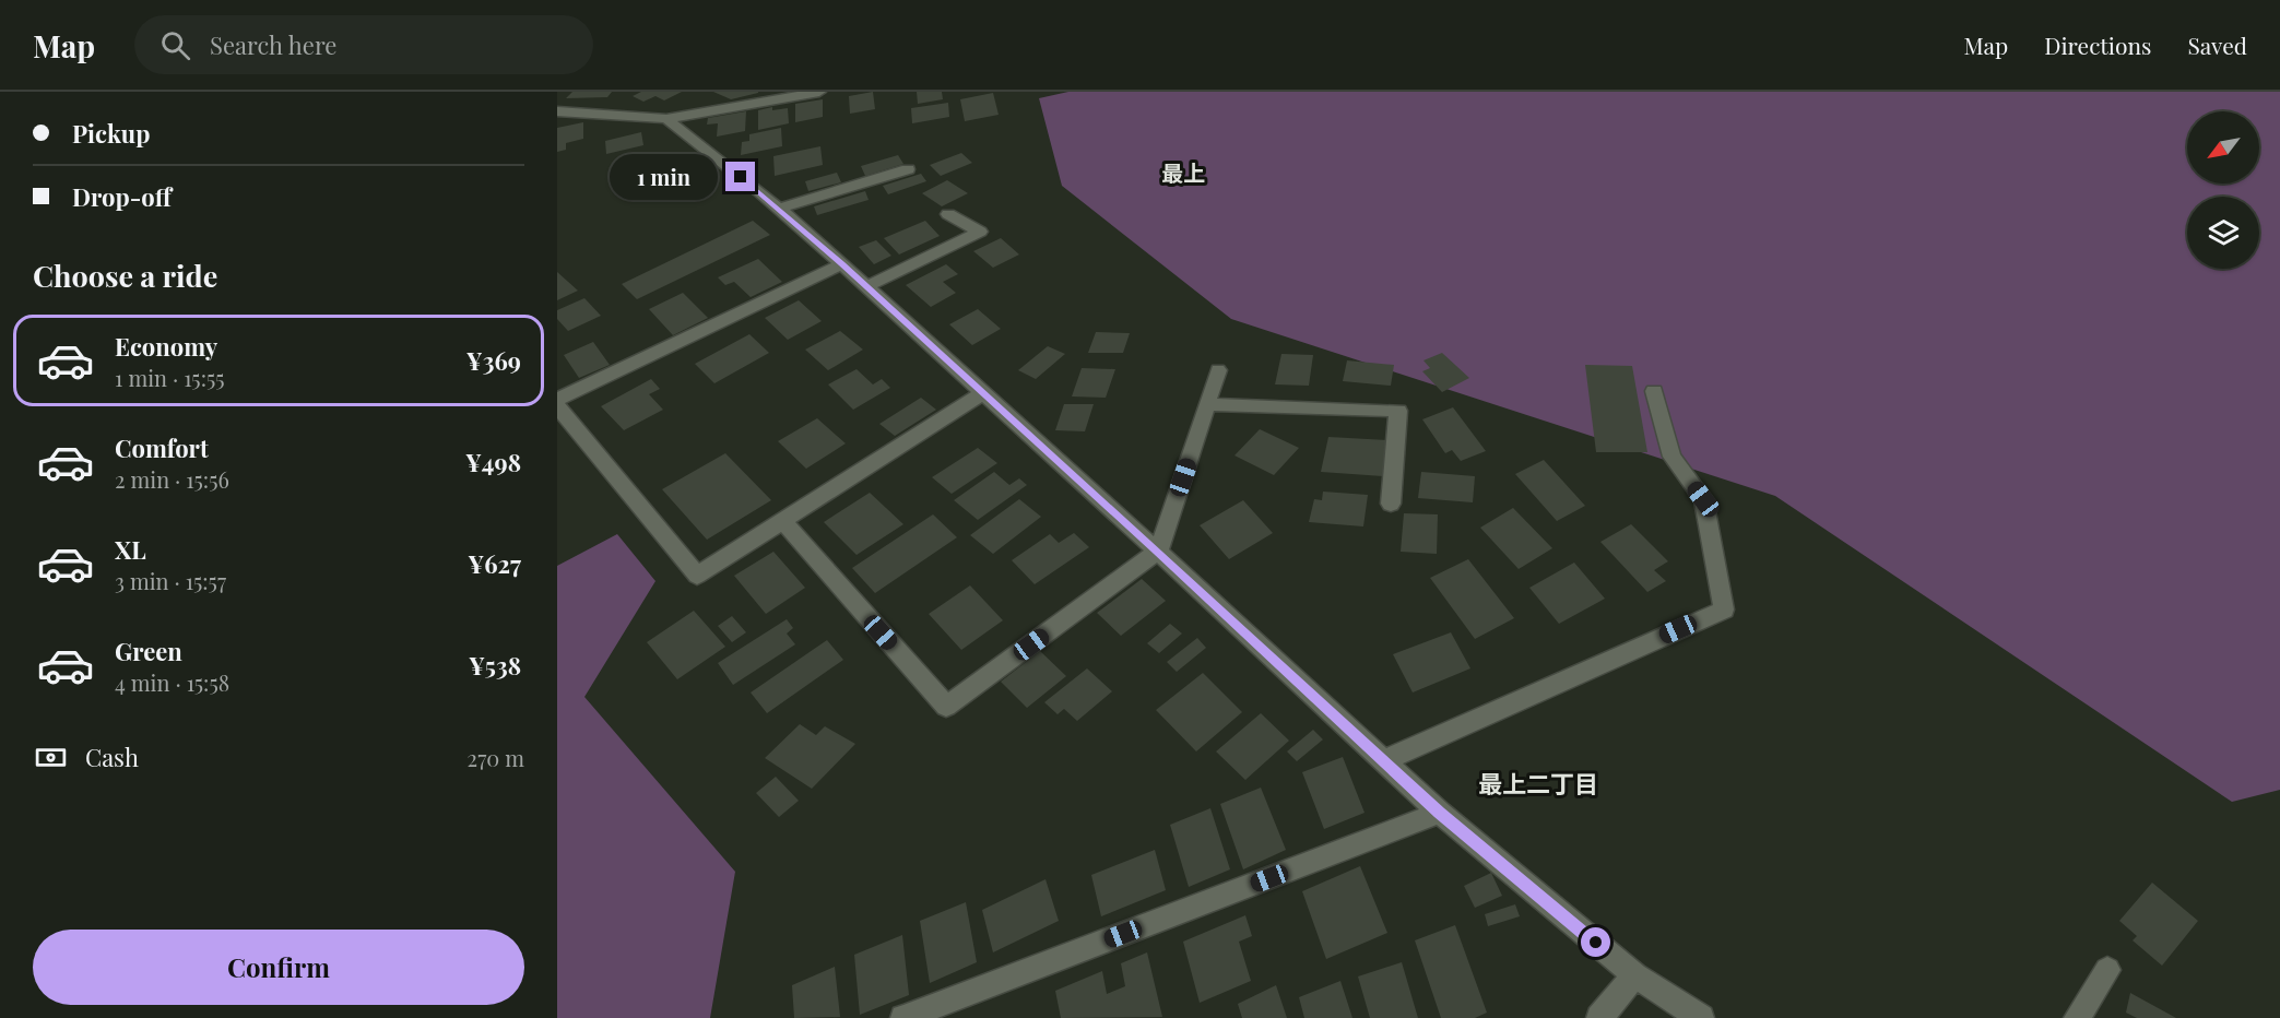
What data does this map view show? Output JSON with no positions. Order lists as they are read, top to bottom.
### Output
{
  "districts": ["最上", "最上二丁目"],
  "north": "bottom left",
  "page": {
    "header": "Map",
    "search": "Search here",
    "nav": ["Map", "Directions", "Saved"],
    "banner": ["Pickup", "Drop-off"],
    "bubble": "1 min",
    "heading": "Choose a ride",
    "list": [
      {
        "name": "Economy",
        "note": "1 min · 15:55",
        "value": "¥369"
      },
      {
        "name": "Comfort",
        "note": "2 min · 15:56",
        "value": "¥498"
      },
      {
        "name": "XL",
        "note": "3 min · 15:57",
        "value": "¥627"
      },
      {
        "name": "Green",
        "note": "4 min · 15:58",
        "value": "¥538"
      }
    ],
    "pay": ["Cash", "270 m"],
    "buttons": "Confirm"
  }
}
